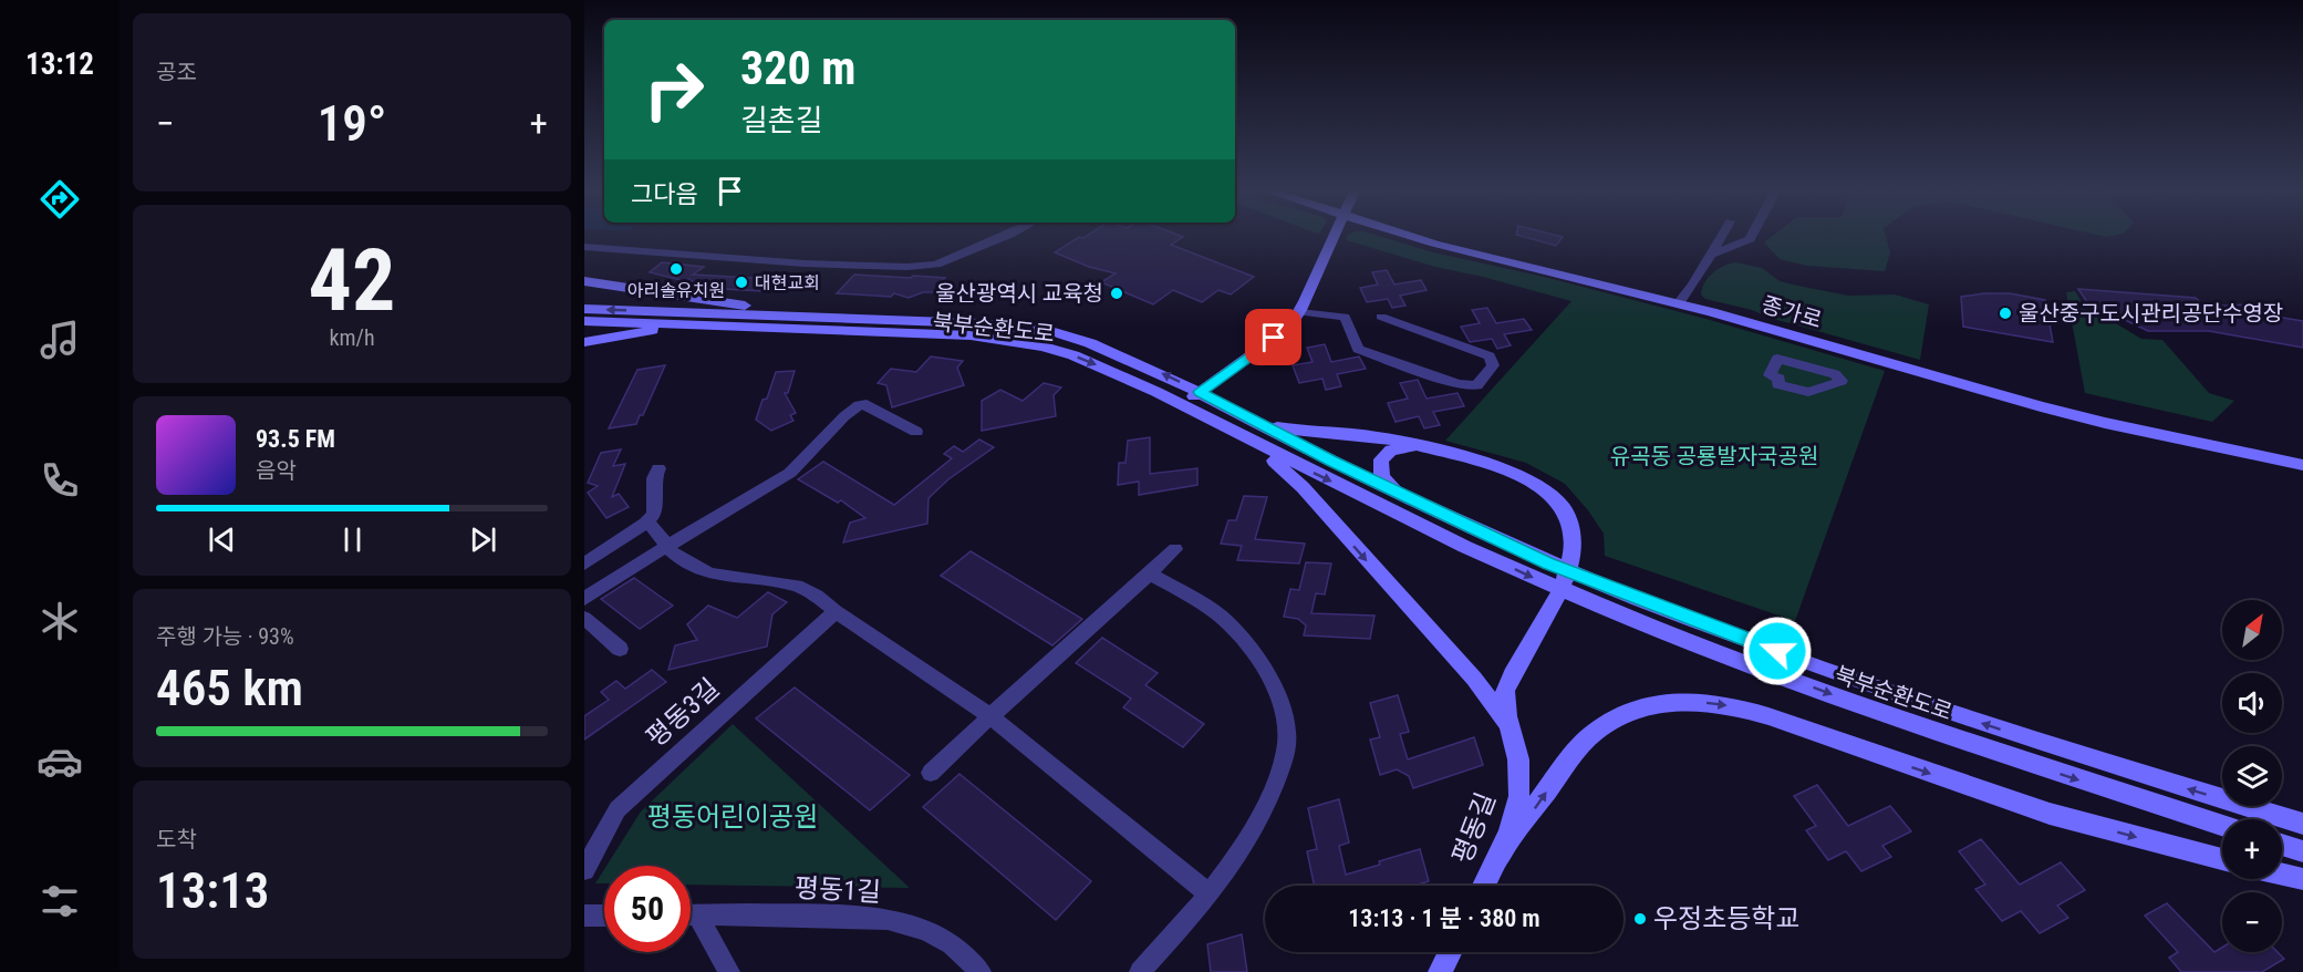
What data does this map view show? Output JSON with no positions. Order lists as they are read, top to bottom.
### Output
{
  "streets": {
    "main road": ["종가로", "북부순환도로", "평동길"],
    "street": ["평동3길", "평동1길"]
  },
  "crossings": [
    ["북부순환도로", "평동길"]
  ],
  "parks": ["유곡동 공룡발자국공원", "평동어린이공원"],
  "places": [
    "아리솔유치원",
    "대현교회",
    "울산광역시 교육청",
    "울산중구도시관리공단수영장",
    "우정초등학교"
  ],
  "north": "top right",
  "page": {
    "tabs": "13:12",
    "tile": [
      "공조",
      ["42", "km/h"],
      ["주행 가능 · 93%", "465 km"],
      ["도착", "13:13"]
    ],
    "turn": ["320 m", "길촌길"],
    "heat": ["−", "19°", "+"],
    "then": "그다음",
    "song": ["93.5 FM", "음악"],
    "map_buttons": ["+", "−"],
    "limit": "50",
    "trip": "13:13 · 1 분 · 380 m"
  }
}
